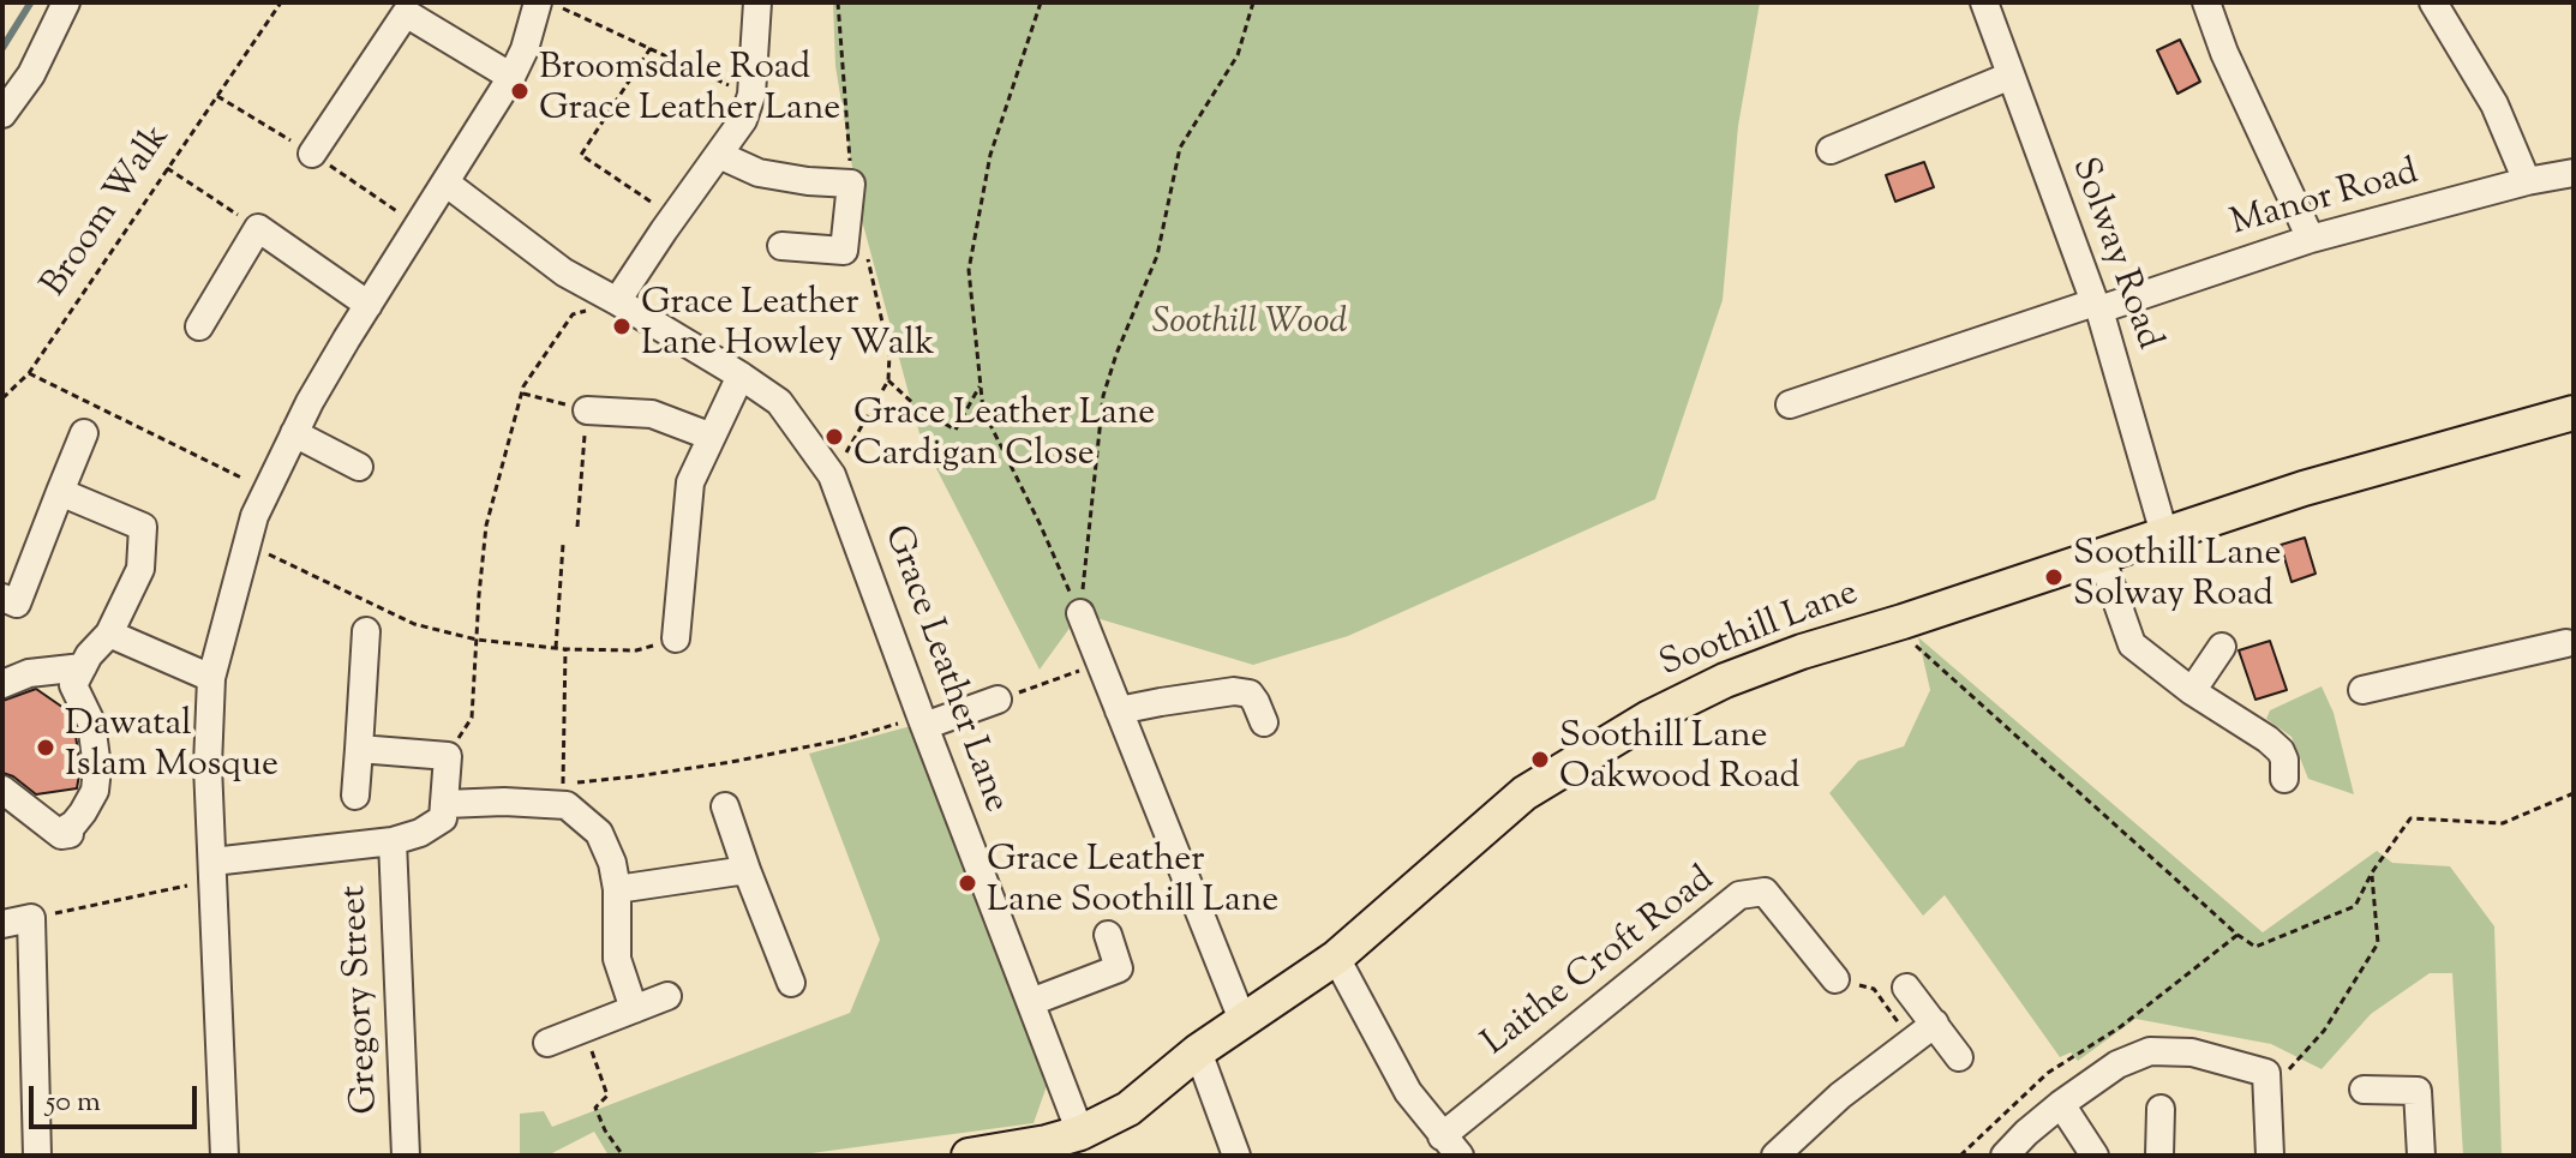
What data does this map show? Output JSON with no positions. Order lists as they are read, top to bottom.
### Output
{
  "streets": {
    "main road": ["Soothill Lane"],
    "street": [
      "Manor Road",
      "Solway Road",
      "Grace Leather Lane",
      "Laithe Croft Road",
      "Gregory Street"
    ],
    "path": ["Broom Walk"]
  },
  "crossings": [
    ["Manor Road", "Solway Road"],
    ["Solway Road", "Soothill Lane"],
    ["Soothill Lane", "Grace Leather Lane"]
  ],
  "parks": ["Soothill Wood"],
  "places": [
    "Broomsdale Road Grace Leather Lane",
    "Grace Leather Lane Howley Walk",
    "Grace Leather Lane Cardigan Close",
    "Soothill Lane Solway Road",
    "Dawatal Islam Mosque",
    "Soothill Lane Oakwood Road",
    "Grace Leather Lane Soothill Lane"
  ],
  "scale_bar": "50 m"
}
